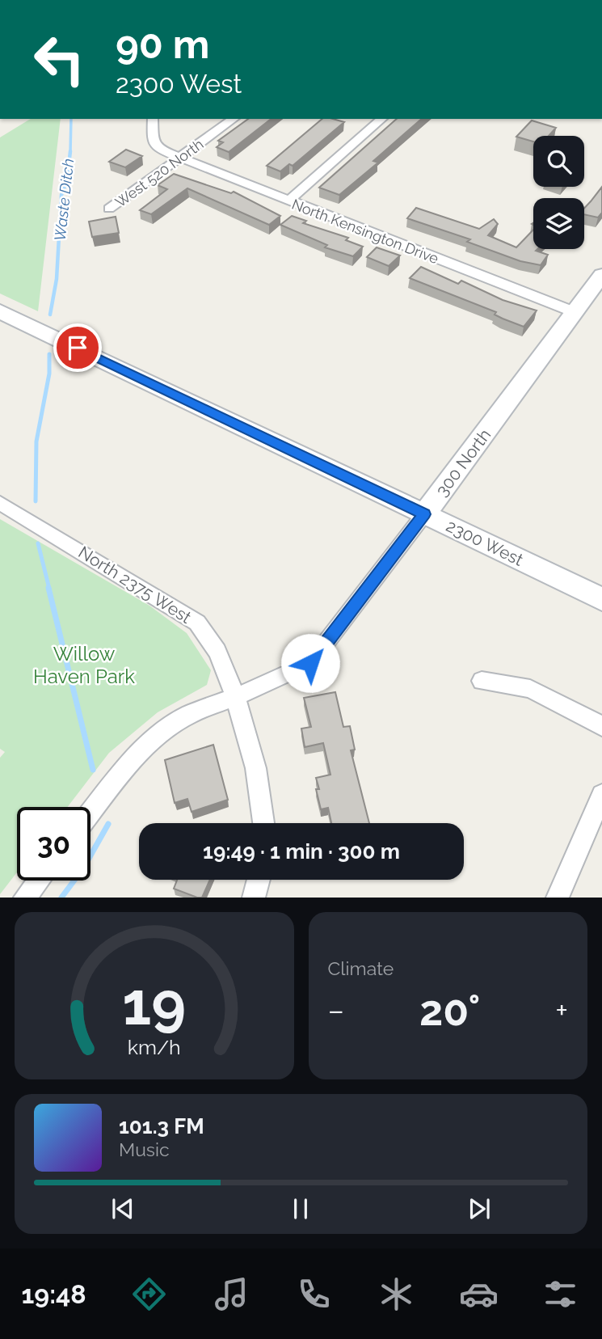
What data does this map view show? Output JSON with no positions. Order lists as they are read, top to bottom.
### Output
{
  "streets": {
    "main road": ["300 North", "2300 West"],
    "street": ["West 520 North", "North Kensington Drive", "North 2375 West"]
  },
  "crossings": [
    ["West 520 North", "North Kensington Drive"],
    ["North Kensington Drive", "300 North"],
    ["300 North", "2300 West"],
    ["300 North", "North 2375 West"]
  ],
  "water": ["Waste Ditch"],
  "parks": ["Willow Haven Park"],
  "page": {
    "turn": ["90 m", "2300 West"],
    "limit": "30",
    "trip": "19:49 · 1 min · 300 m",
    "tile": "Climate",
    "heat": ["−", "20°", "+"],
    "song": ["101.3 FM", "Music"],
    "tabs": "19:48",
    "gauge": ["19", "km/h"]
  }
}
